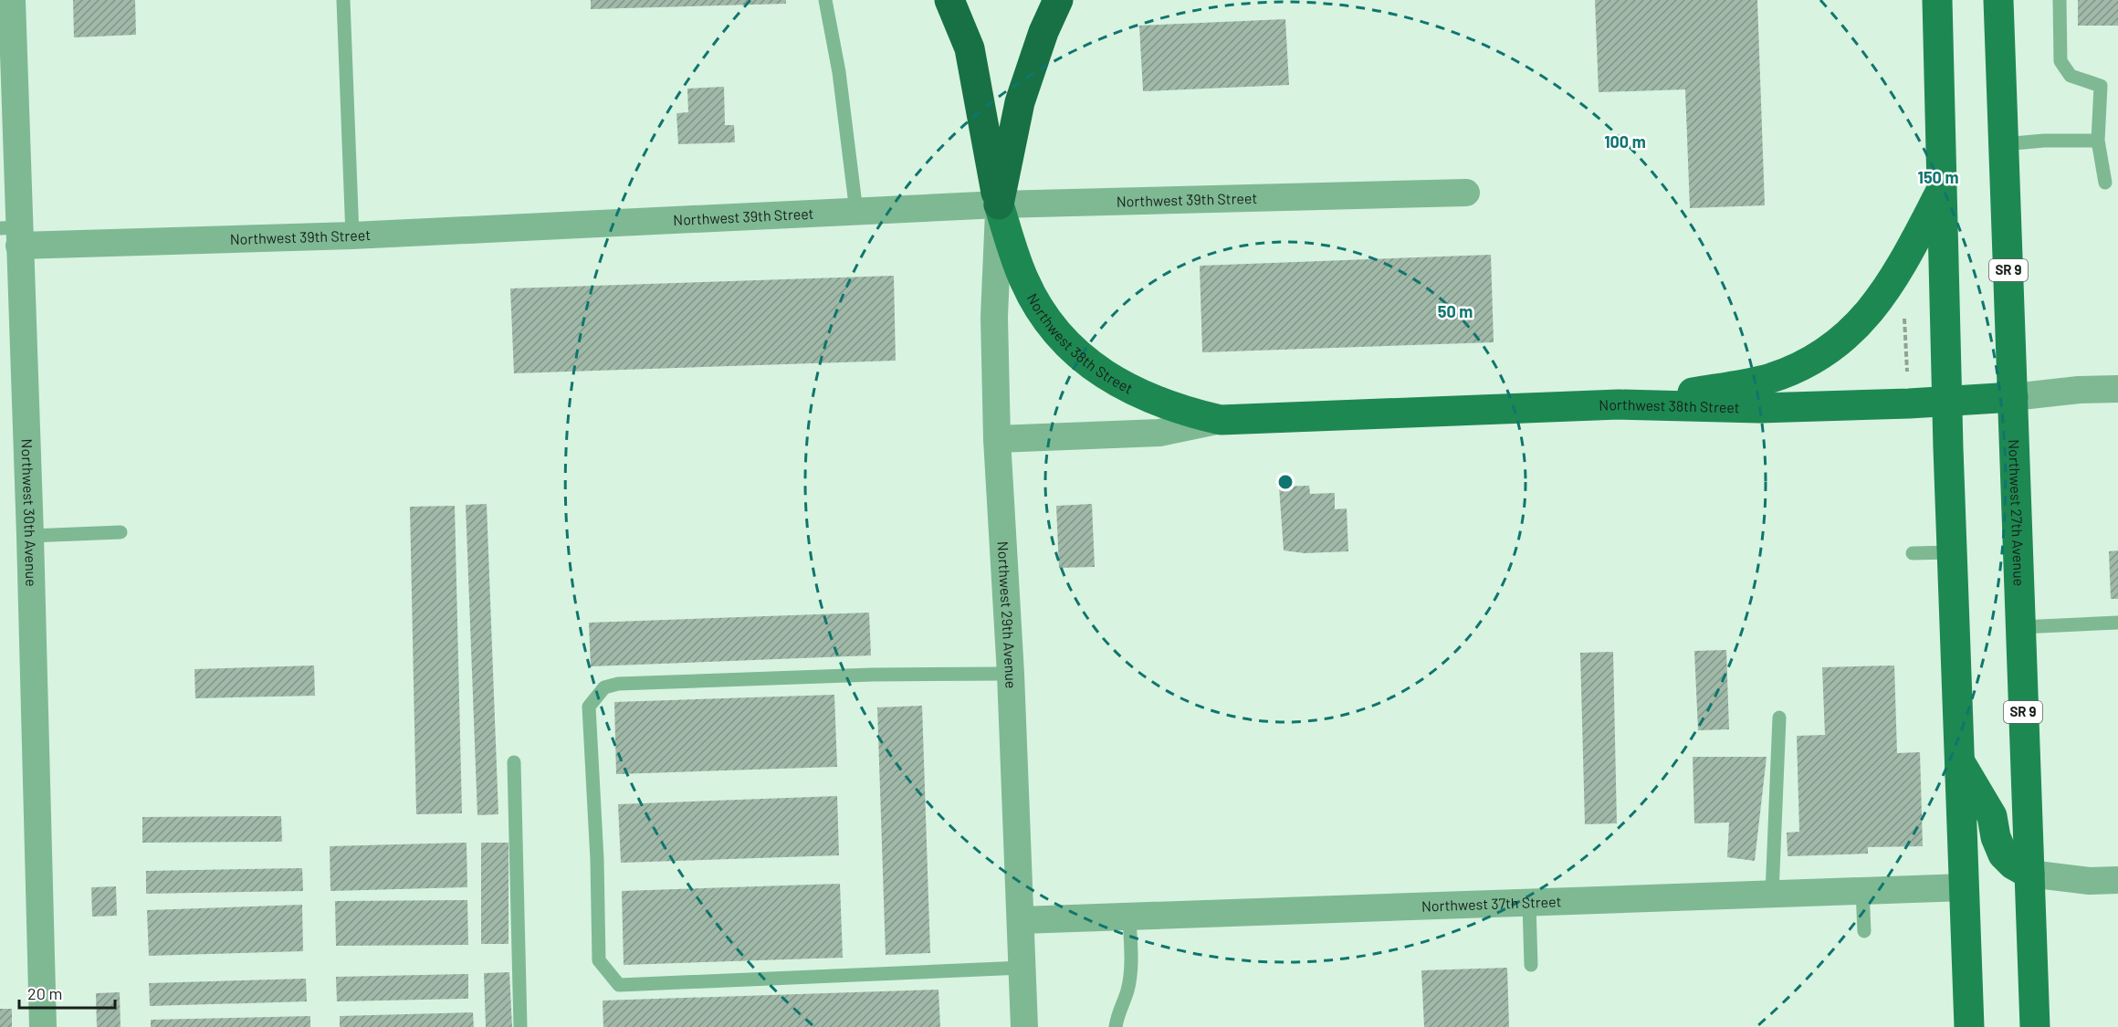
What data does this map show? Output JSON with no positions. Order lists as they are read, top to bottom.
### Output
{
  "streets": {
    "main road": ["SR 9", "Northwest 38th Street", "Northwest 27th Avenue"],
    "street": [
      "Northwest 39th Street",
      "Northwest 30th Avenue",
      "Northwest 29th Avenue",
      "Northwest 37th Street"
    ]
  },
  "crossings": [
    ["Northwest 39th Street", "Northwest 38th Street"],
    ["Northwest 39th Street", "Northwest 30th Avenue"],
    ["Northwest 39th Street", "Northwest 29th Avenue"],
    ["Northwest 38th Street", "Northwest 27th Avenue"],
    ["Northwest 38th Street", "Northwest 29th Avenue"],
    ["Northwest 29th Avenue", "Northwest 37th Street"]
  ],
  "scale_bar": "20 m",
  "rings": ["100 m", "150 m", "50 m"]
}
